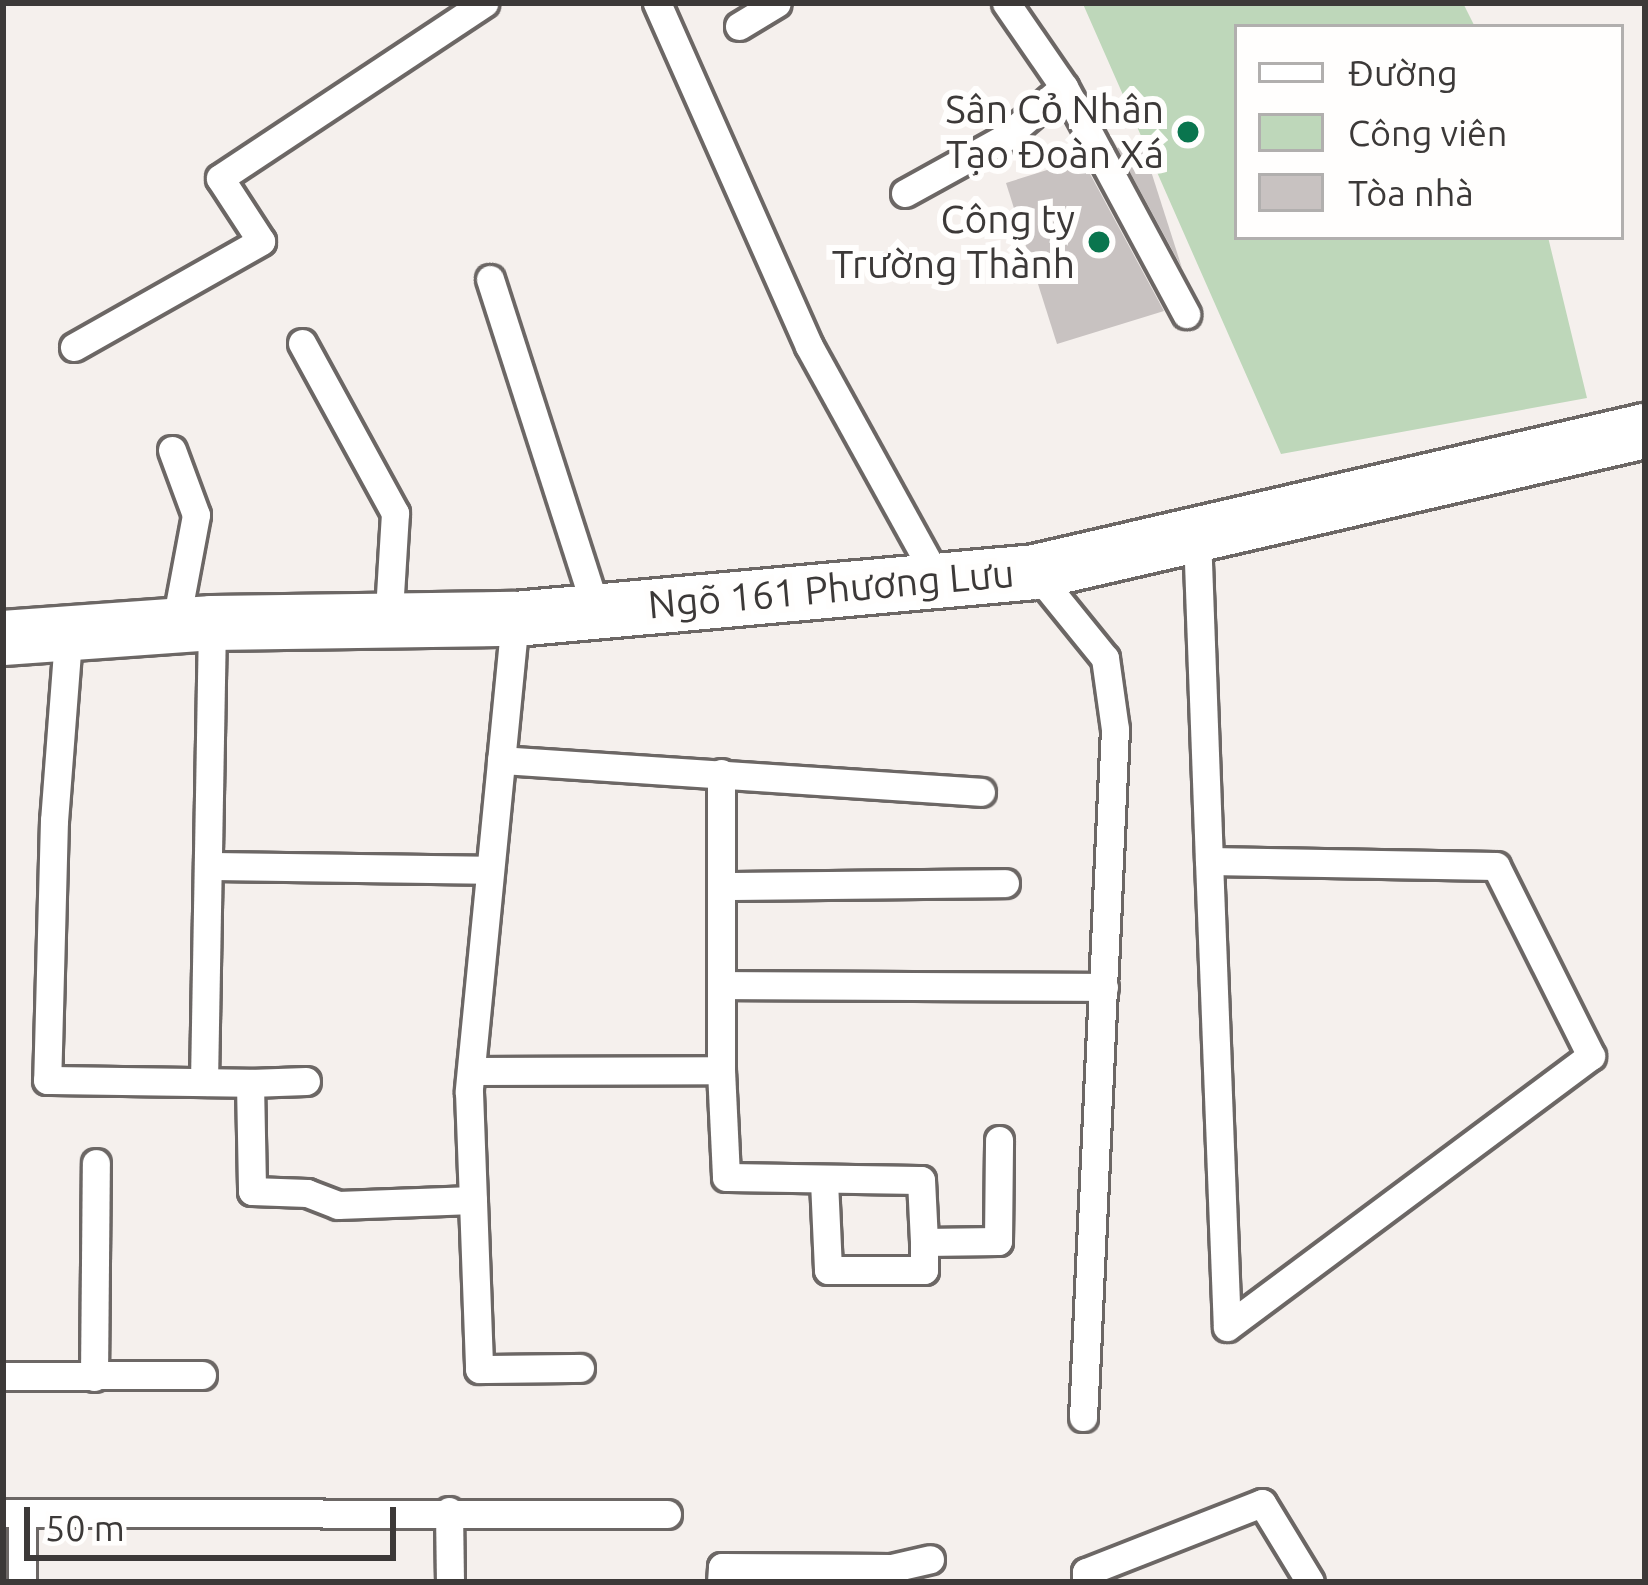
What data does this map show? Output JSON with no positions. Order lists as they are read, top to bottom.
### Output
{
  "streets": {
    "street": ["Ngõ 161 Phương Lưu"]
  },
  "places": ["Sân Cỏ Nhân Tạo Đoàn Xá", "Công ty Trường Thành"],
  "legend": ["Đường", "Công viên", "Tòa nhà"],
  "scale_bar": "50 m"
}
